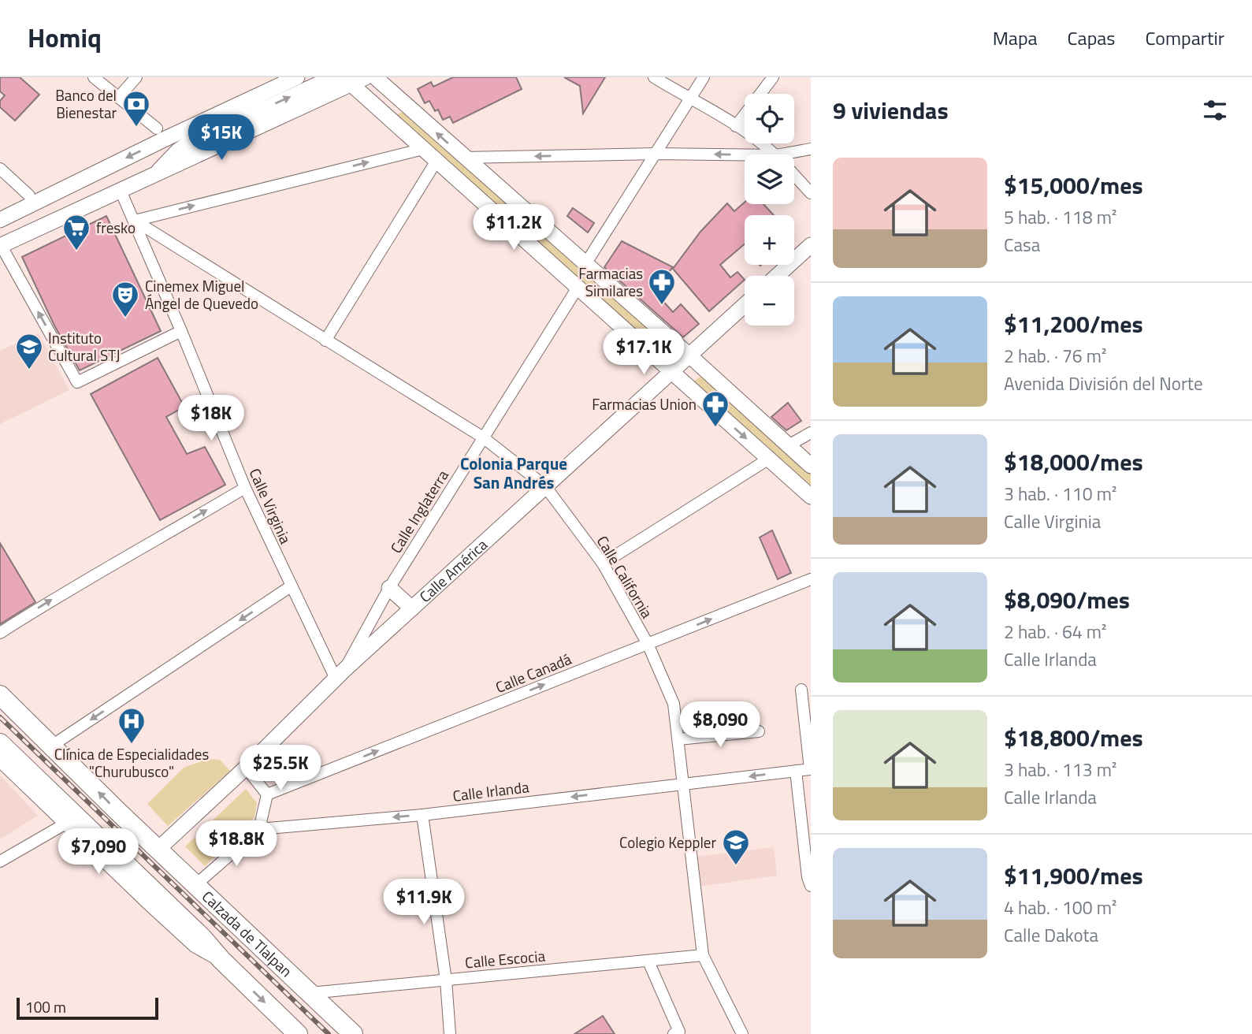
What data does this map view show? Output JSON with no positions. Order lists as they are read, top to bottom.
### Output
{
  "streets": {
    "highway": ["Calzada de Tlalpan"],
    "main road": ["Calle América"],
    "street": [
      "Calle Virginia",
      "Calle Inglaterra",
      "Calle California",
      "Calle Canadá",
      "Calle Irlanda",
      "Calle Escocia"
    ]
  },
  "crossings": [
    ["Calle Virginia", "Calle Inglaterra"],
    ["Calle Virginia", "Calle América"],
    ["Calle Virginia", "Calle California"],
    ["Calle Inglaterra", "Calle América"],
    ["Calle Inglaterra", "Calle California"],
    ["Calle América", "Calle California"],
    ["Calle América", "Calzada de Tlalpan"],
    ["Calle California", "Calle Canadá"],
    ["Calle California", "Calle Irlanda"],
    ["Calle California", "Calle Escocia"],
    ["Calzada de Tlalpan", "Calle Escocia"]
  ],
  "one_way": ["Calle Canadá", "Calle Irlanda"],
  "districts": ["Colonia Parque San Andrés"],
  "places": {
    "bank": ["Banco del Bienestar"],
    "supermarket": ["fresko"],
    "pharmacy": ["Farmacias Similares", "Farmacias Union"],
    "theatre": ["Cinemex Miguel Ángel de Quevedo"],
    "school or university": ["Instituto Cultural STJ", "Colegio Keppler"],
    "hospital": ["Clínica de Especialidades \"Churubusco\""]
  },
  "scale_bar": "100 m",
  "page": {
    "header": "Homiq",
    "nav": ["Mapa", "Capas", "Compartir"],
    "heading": "9 viviendas",
    "map_buttons": ["+", "−"],
    "price": [
      "$15K",
      "$11.2K",
      "$17.1K",
      "$18K",
      "$8,090",
      "$25.5K",
      "$18.8K",
      "$7,090",
      "$11.9K"
    ],
    "list": [
      {
        "name": "$15,000/mes",
        "note": "5 hab. · 118 m² · Casa"
      },
      {
        "name": "$11,200/mes",
        "note": "2 hab. · 76 m² · Avenida División del Norte"
      },
      {
        "name": "$18,000/mes",
        "note": "3 hab. · 110 m² · Calle Virginia"
      },
      {
        "name": "$8,090/mes",
        "note": "2 hab. · 64 m² · Calle Irlanda"
      },
      {
        "name": "$18,800/mes",
        "note": "3 hab. · 113 m² · Calle Irlanda"
      },
      {
        "name": "$11,900/mes",
        "note": "4 hab. · 100 m² · Calle Dakota"
      }
    ],
    "scale": "100 m"
  }
}
